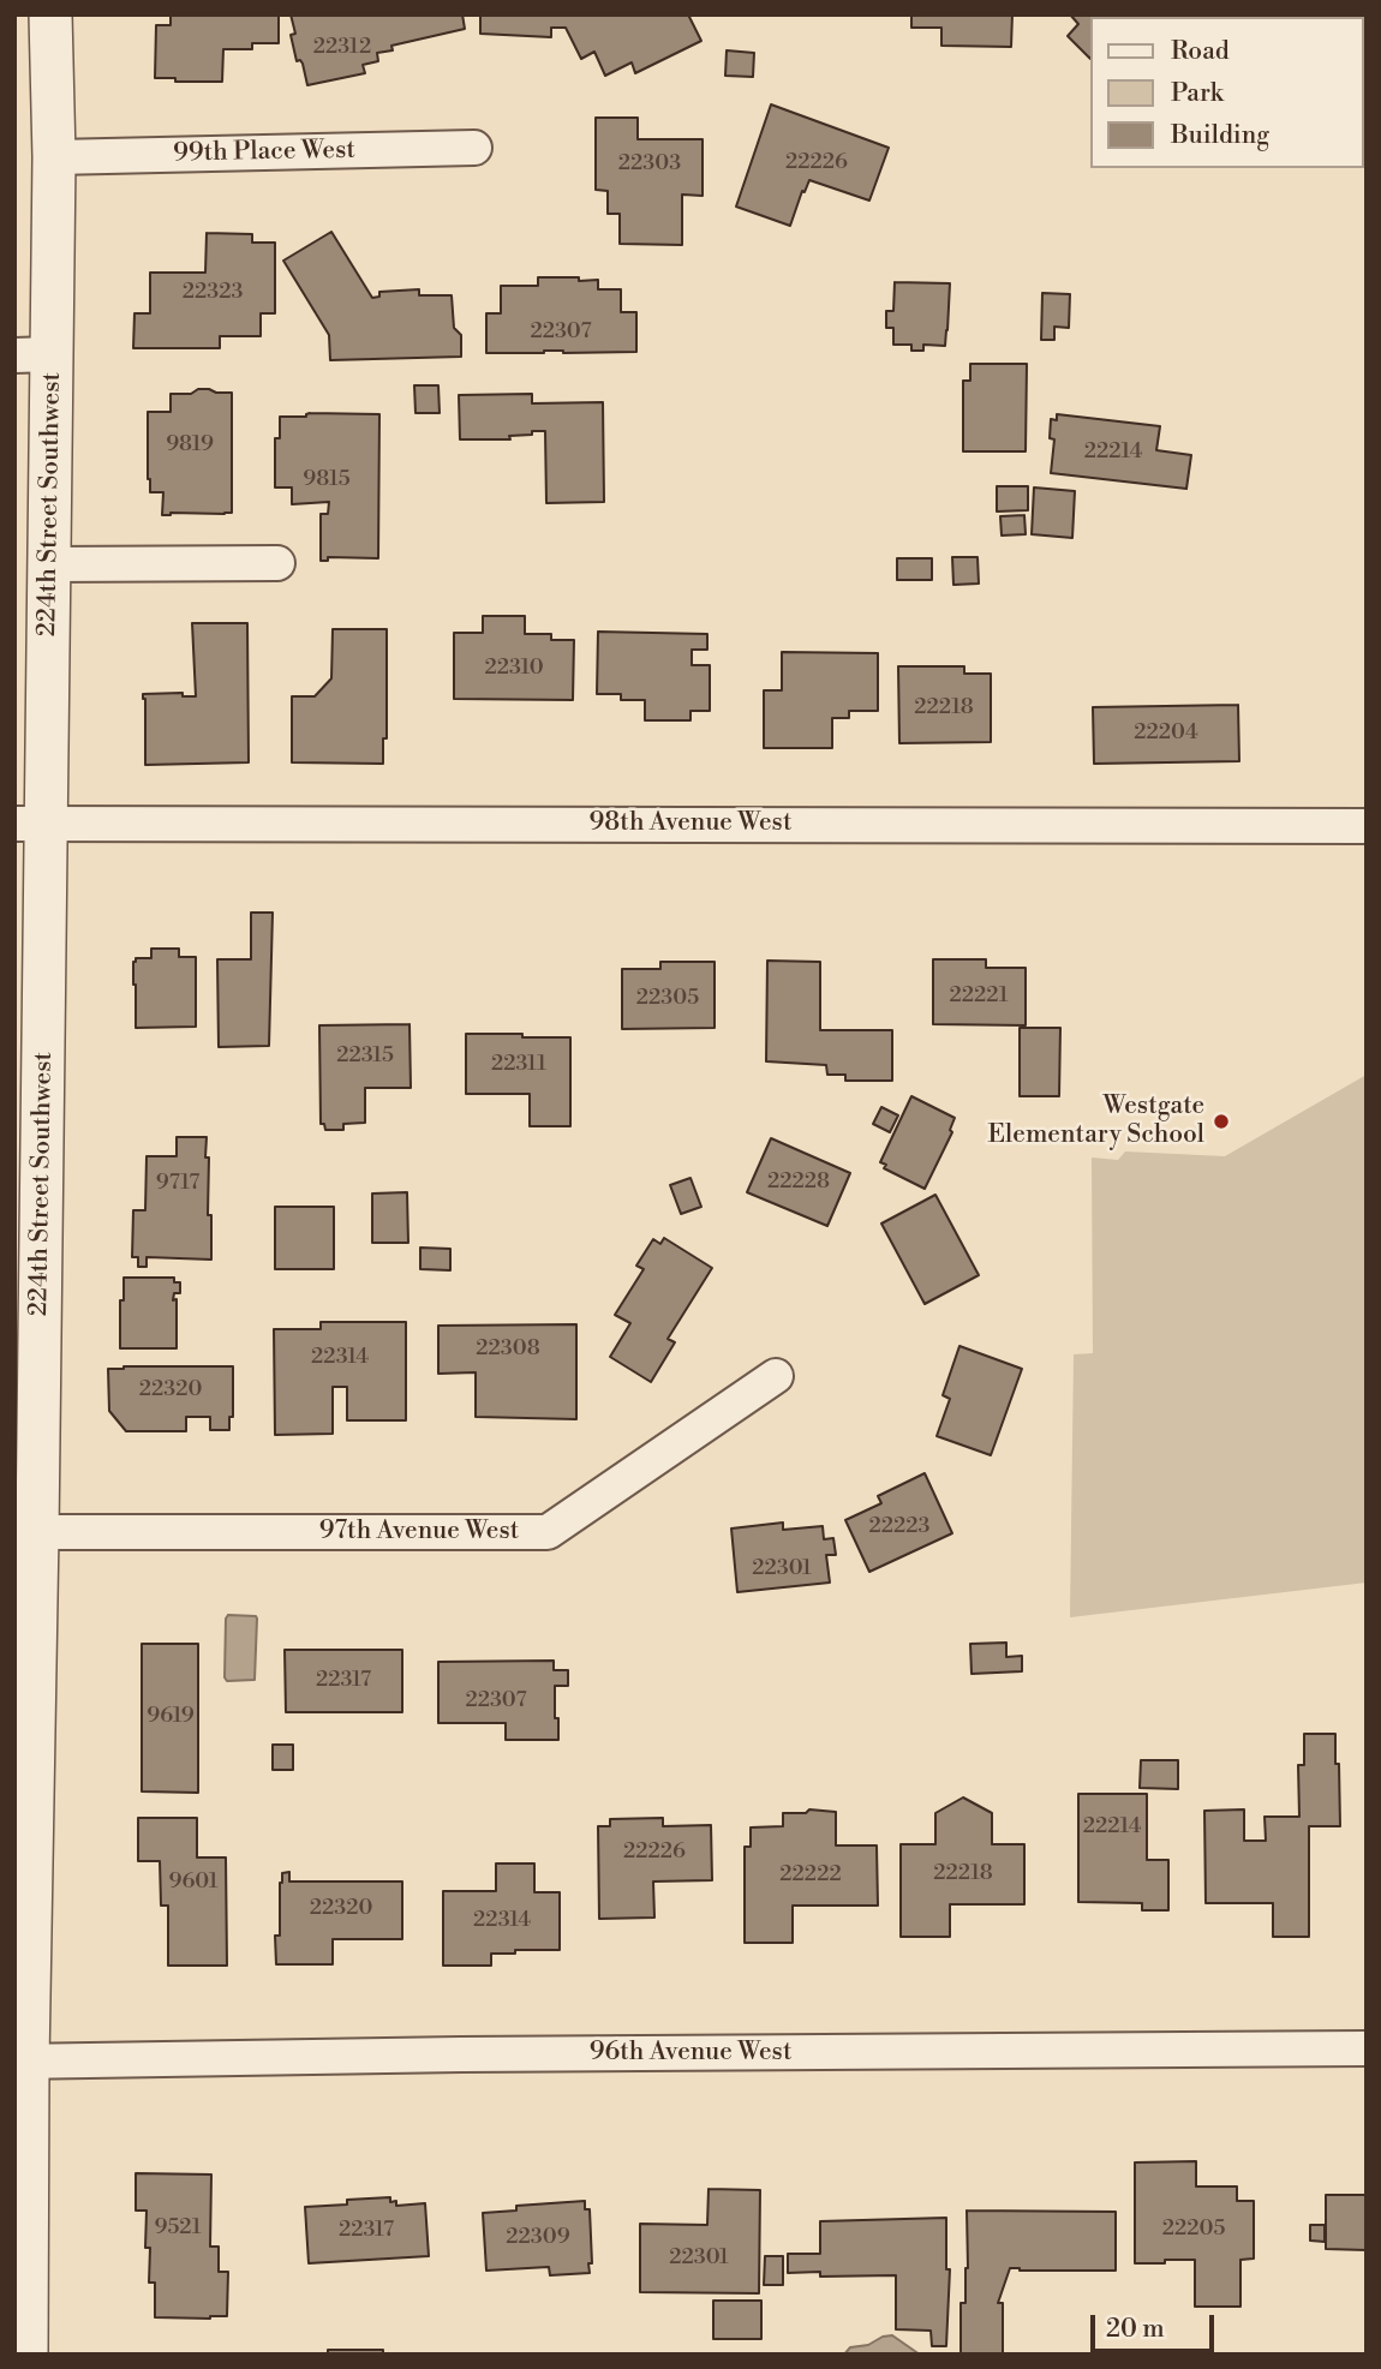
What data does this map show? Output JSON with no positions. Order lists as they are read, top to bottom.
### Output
{
  "streets": {
    "street": [
      "99th Place West",
      "224th Street Southwest",
      "98th Avenue West",
      "97th Avenue West",
      "96th Avenue West"
    ]
  },
  "crossings": [
    ["99th Place West", "224th Street Southwest"],
    ["224th Street Southwest", "98th Avenue West"],
    ["224th Street Southwest", "97th Avenue West"],
    ["224th Street Southwest", "96th Avenue West"]
  ],
  "places": ["Westgate Elementary School"],
  "house_numbers": [
    "22312",
    "22226",
    "22303",
    "22323",
    "22307",
    "9819",
    "22214",
    "9815",
    "22310",
    "22218",
    "22204",
    "22221",
    "22305",
    "22315",
    "22311",
    "22228",
    "9717",
    "22308",
    "22314",
    "22320",
    "22223",
    "22301",
    "22317",
    "22307",
    "9619",
    "22214",
    "22226",
    "22218",
    "22222",
    "9601",
    "22320",
    "22314",
    "9521",
    "22205",
    "22317",
    "22309",
    "22301"
  ],
  "legend": ["Road", "Park", "Building"],
  "scale_bar": "20 m"
}
